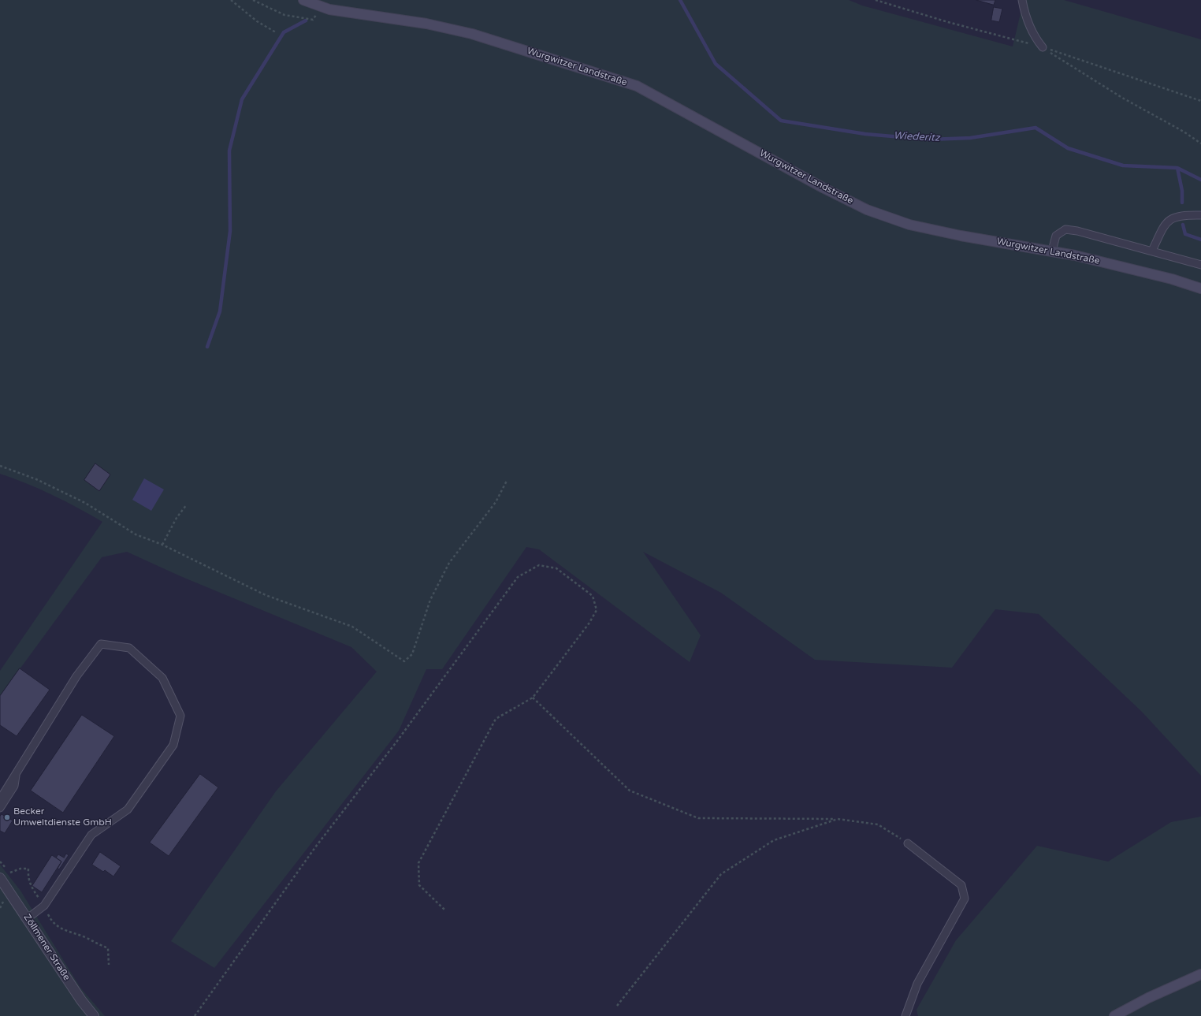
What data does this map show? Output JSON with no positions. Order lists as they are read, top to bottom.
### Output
{
  "streets": {
    "main road": ["Wurgwitzer Landstraße"],
    "street": ["Zöllmener Straße"]
  },
  "water": ["Wiederitz"],
  "places": ["Becker Umweltdienste GmbH"]
}
